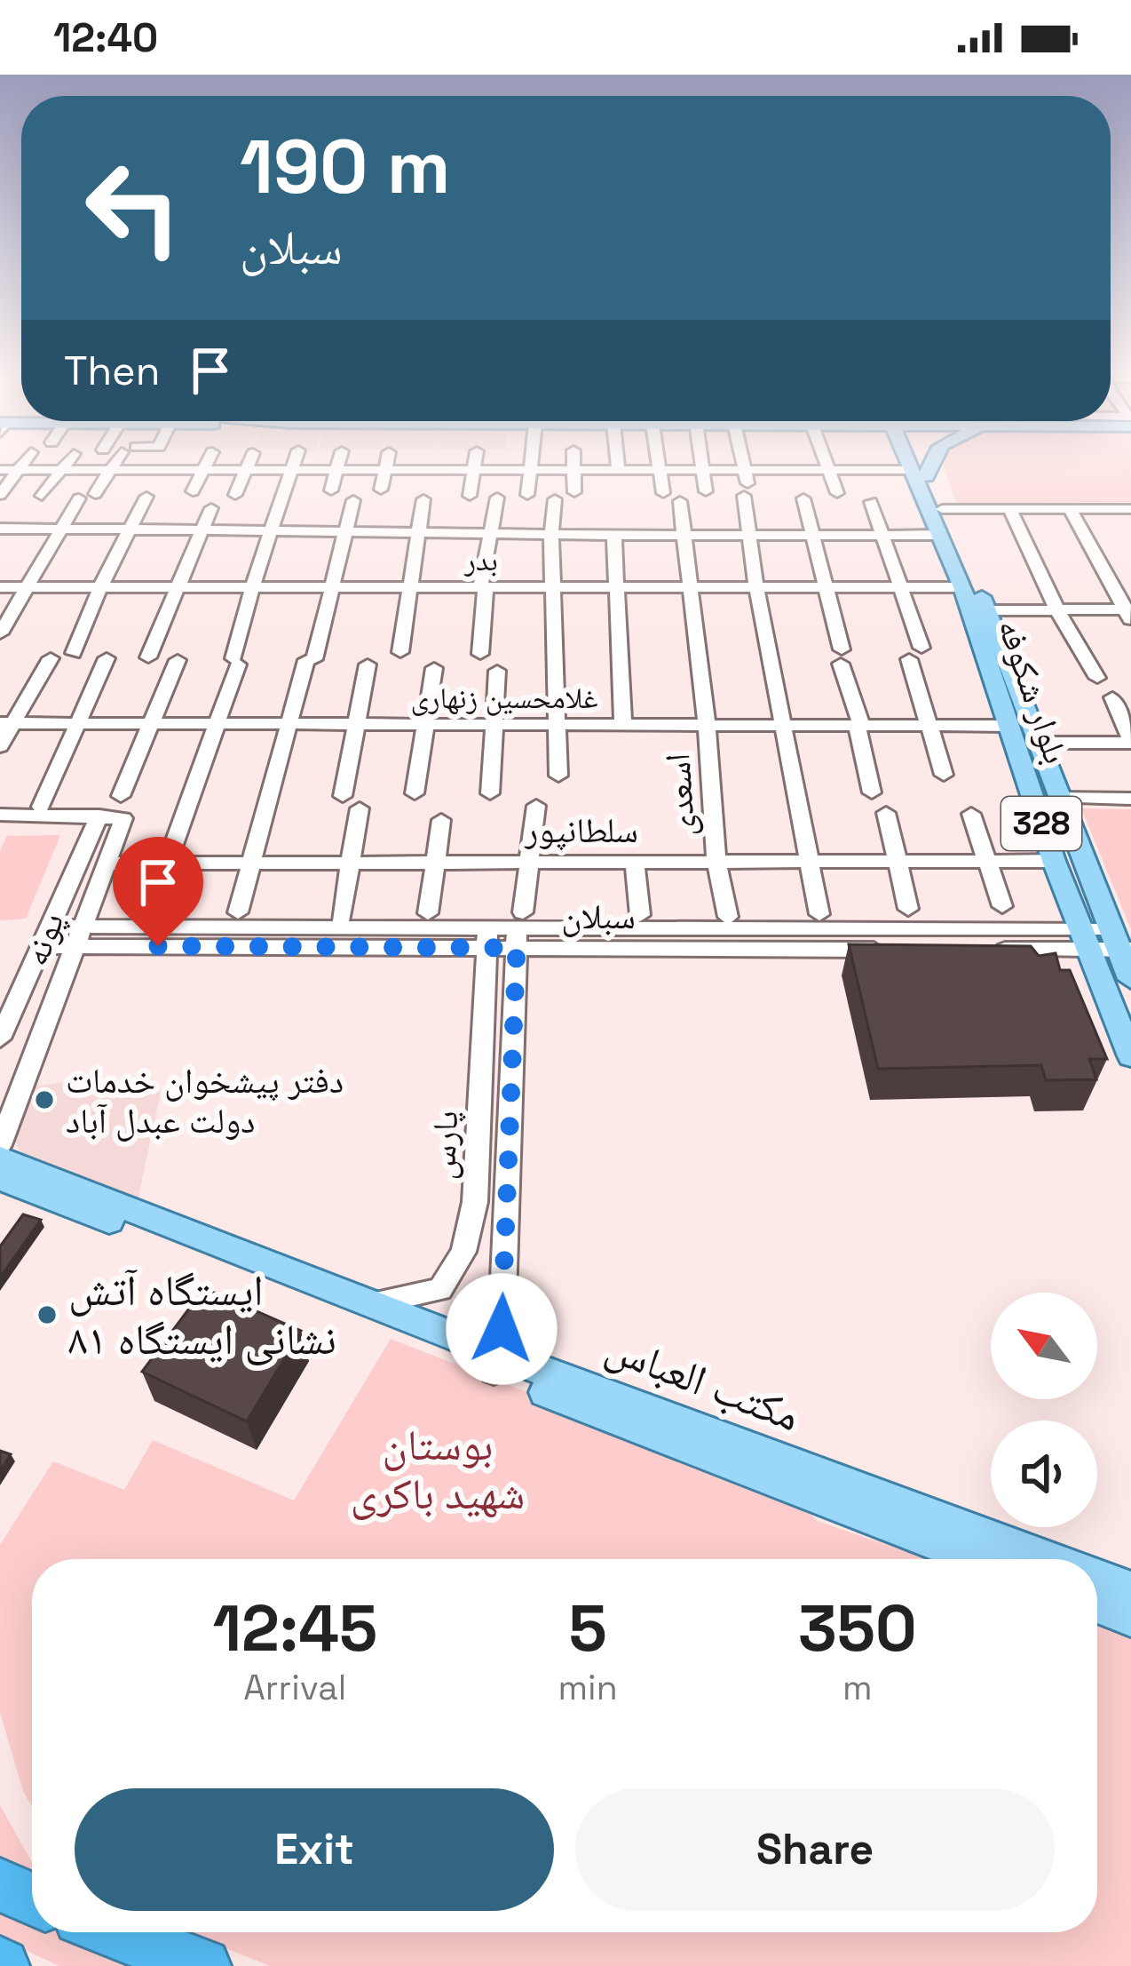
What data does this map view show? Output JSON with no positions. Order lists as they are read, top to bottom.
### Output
{
  "streets": {
    "main road": ["بلوار شکوفه", "328", "مکتب العباس"],
    "street": [
      "بدر",
      "غلامحسین زنهاری",
      "اسعدی",
      "سلطانپور",
      "سبلان",
      "پونه",
      "پارس"
    ]
  },
  "crossings": [
    ["بدر", "بلوار شکوفه"],
    ["بدر", "اسعدی"],
    ["بدر", "328"],
    ["بلوار شکوفه", "غلامحسین زنهاری"],
    ["بلوار شکوفه", "328"],
    ["بلوار شکوفه", "سلطانپور"],
    ["بلوار شکوفه", "سبلان"],
    ["غلامحسین زنهاری", "اسعدی"],
    ["غلامحسین زنهاری", "پونه"],
    ["اسعدی", "سلطانپور"],
    ["سلطانپور", "پونه"],
    ["سلطانپور", "پارس"],
    ["سبلان", "پونه"],
    ["سبلان", "پارس"],
    ["پارس", "مکتب العباس"]
  ],
  "parks": ["بوستان شهید باکری"],
  "places": ["دفتر پیشخوان خدمات دولت عبدل آباد", "ایستگاه آتش نشانی ایستگاه ۸۱"],
  "north": "top left",
  "page": {
    "status": "12:40",
    "turn": ["190 m", "سبلان"],
    "then": "Then",
    "eta": [
      "12:45",
      "Arrival",
      "5",
      "min",
      "350",
      "m"
    ],
    "buttons": ["Exit", "Share"]
  }
}
